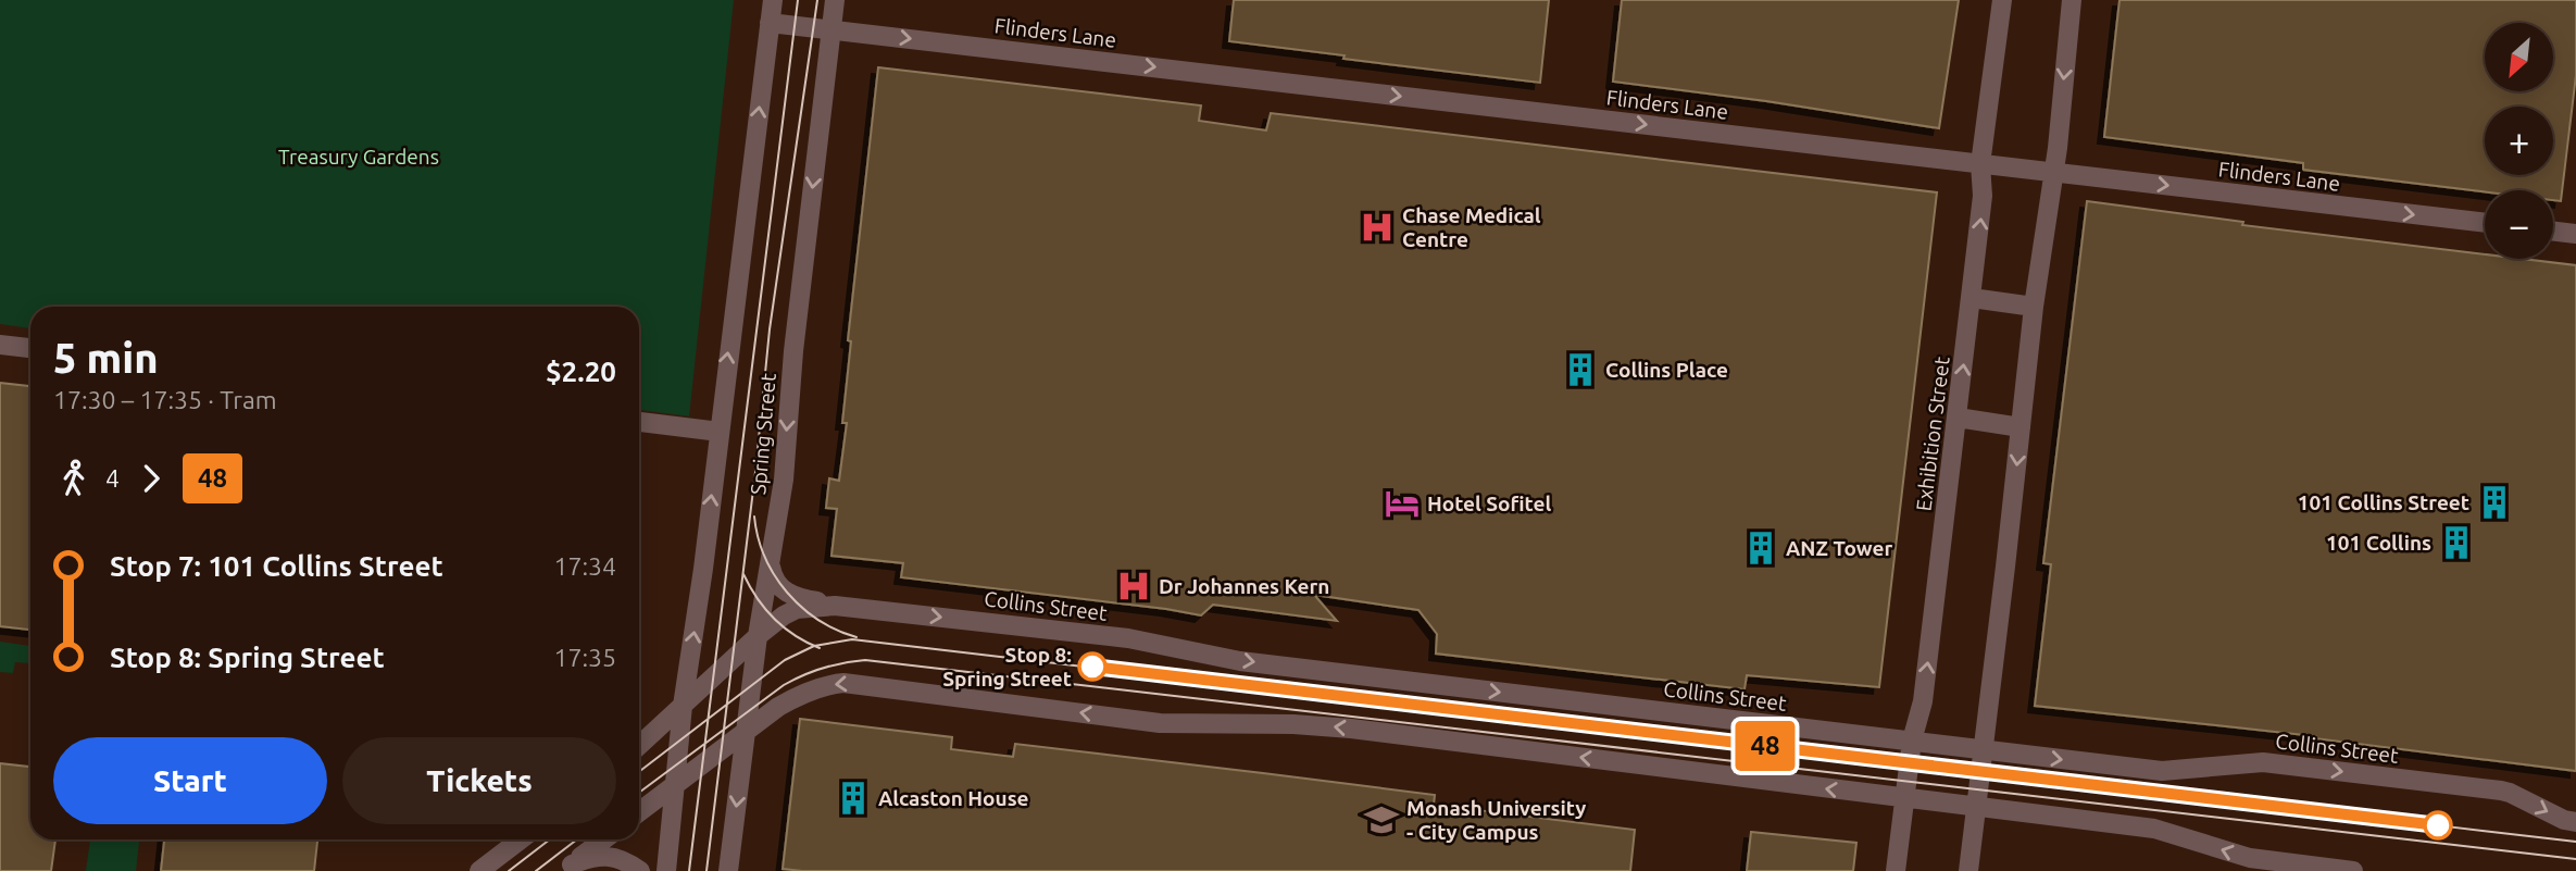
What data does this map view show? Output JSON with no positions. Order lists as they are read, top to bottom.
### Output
{
  "streets": {
    "street": [
      "Flinders Lane",
      "Spring Street",
      "Exhibition Street",
      "Collins Street"
    ]
  },
  "crossings": [
    ["Flinders Lane", "Spring Street"],
    ["Flinders Lane", "Exhibition Street"],
    ["Spring Street", "Collins Street"],
    ["Exhibition Street", "Collins Street"]
  ],
  "one_way": ["Flinders Lane"],
  "parks": ["Treasury Gardens"],
  "places": {
    "hospital": ["Chase Medical Centre", "Dr Johannes Kern"],
    "building": [
      "Collins Place",
      "101 Collins Street",
      "101 Collins",
      "ANZ Tower",
      "Alcaston House"
    ],
    "hotel": ["Hotel Sofitel"],
    "other": ["Stop 8: Spring Street"],
    "school or university": ["Monash University - City Campus"]
  },
  "lines": ["tram line 48"],
  "north": "bottom left",
  "page": {
    "on_map": "48",
    "map_buttons": ["+", "−"],
    "heading": ["5 min", "17:30 – 17:35 · Tram", "$2.20"],
    "legs": ["4", "48"],
    "list": [
      {
        "name": "Stop 7: 101 Collins Street",
        "value": "17:34"
      },
      {
        "name": "Stop 8: Spring Street",
        "value": "17:35"
      }
    ],
    "buttons": ["Start", "Tickets"]
  }
}
